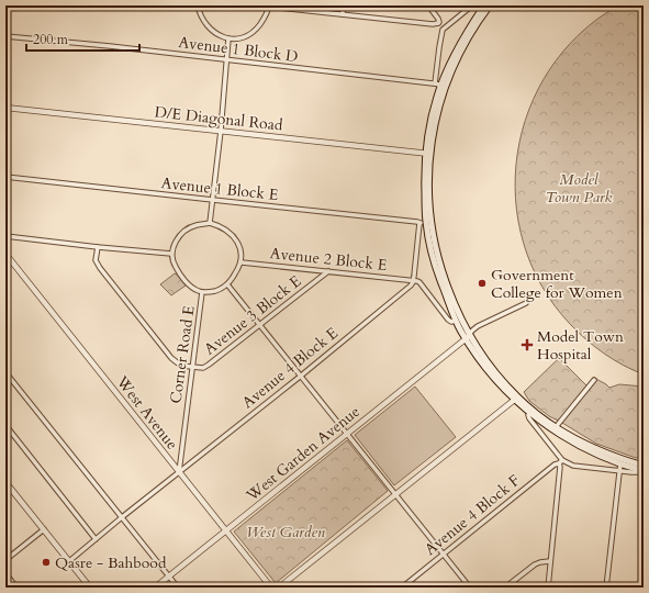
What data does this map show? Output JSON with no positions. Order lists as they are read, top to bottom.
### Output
{
  "streets": {
    "street": [
      "Avenue 1 Block D",
      "D/E Diagonal Road",
      "Avenue 1 Block E",
      "Avenue 2 Block E",
      "Avenue 3 Block E",
      "Corner Road E",
      "Avenue 4 Block E",
      "West Avenue",
      "West Garden Avenue",
      "Avenue 4 Block F"
    ]
  },
  "crossings": [
    ["Avenue 2 Block E", "Avenue 3 Block E"],
    ["Avenue 2 Block E", "Corner Road E"],
    ["Avenue 2 Block E", "Avenue 4 Block E"],
    ["Avenue 3 Block E", "Corner Road E"],
    ["Corner Road E", "Avenue 4 Block E"],
    ["Corner Road E", "West Avenue"],
    ["Avenue 4 Block E", "West Avenue"],
    ["West Avenue", "West Garden Avenue"]
  ],
  "parks": ["Model Town Park", "West Garden"],
  "places": {
    "other": ["Government College for Women", "Qasre - Bahbood"],
    "health": ["Model Town Hospital"]
  },
  "scale_bar": "200 m"
}
